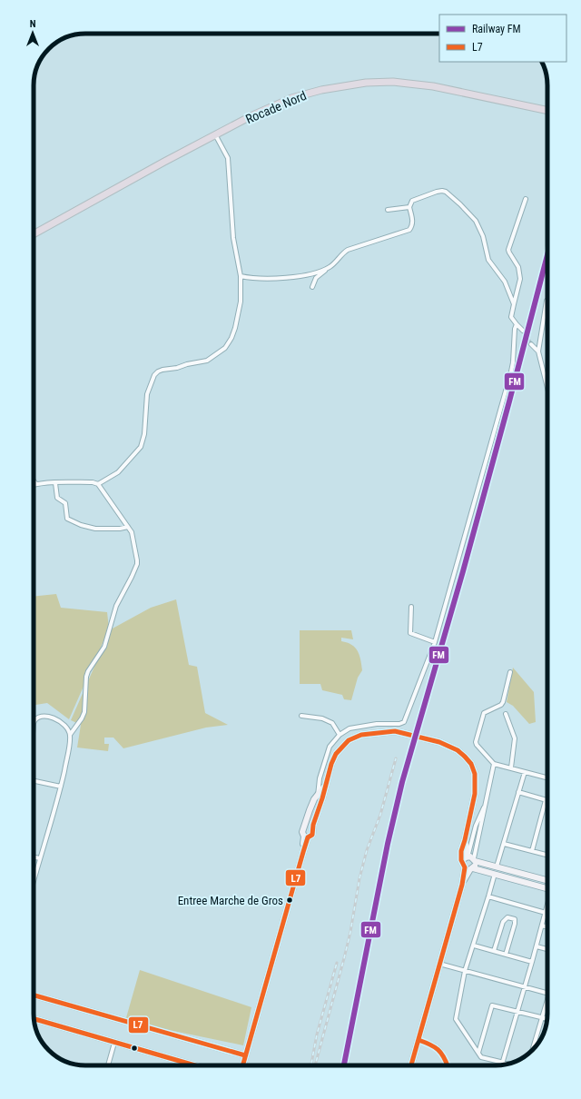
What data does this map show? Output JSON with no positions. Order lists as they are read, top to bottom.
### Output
{
  "streets": {
    "highway": ["Rocade Nord"]
  },
  "places": ["Entree Marche de Gros"],
  "lines": ["rail line FM", "transit line L7"],
  "legend": ["Railway FM", "L7"],
  "north": "top"
}
